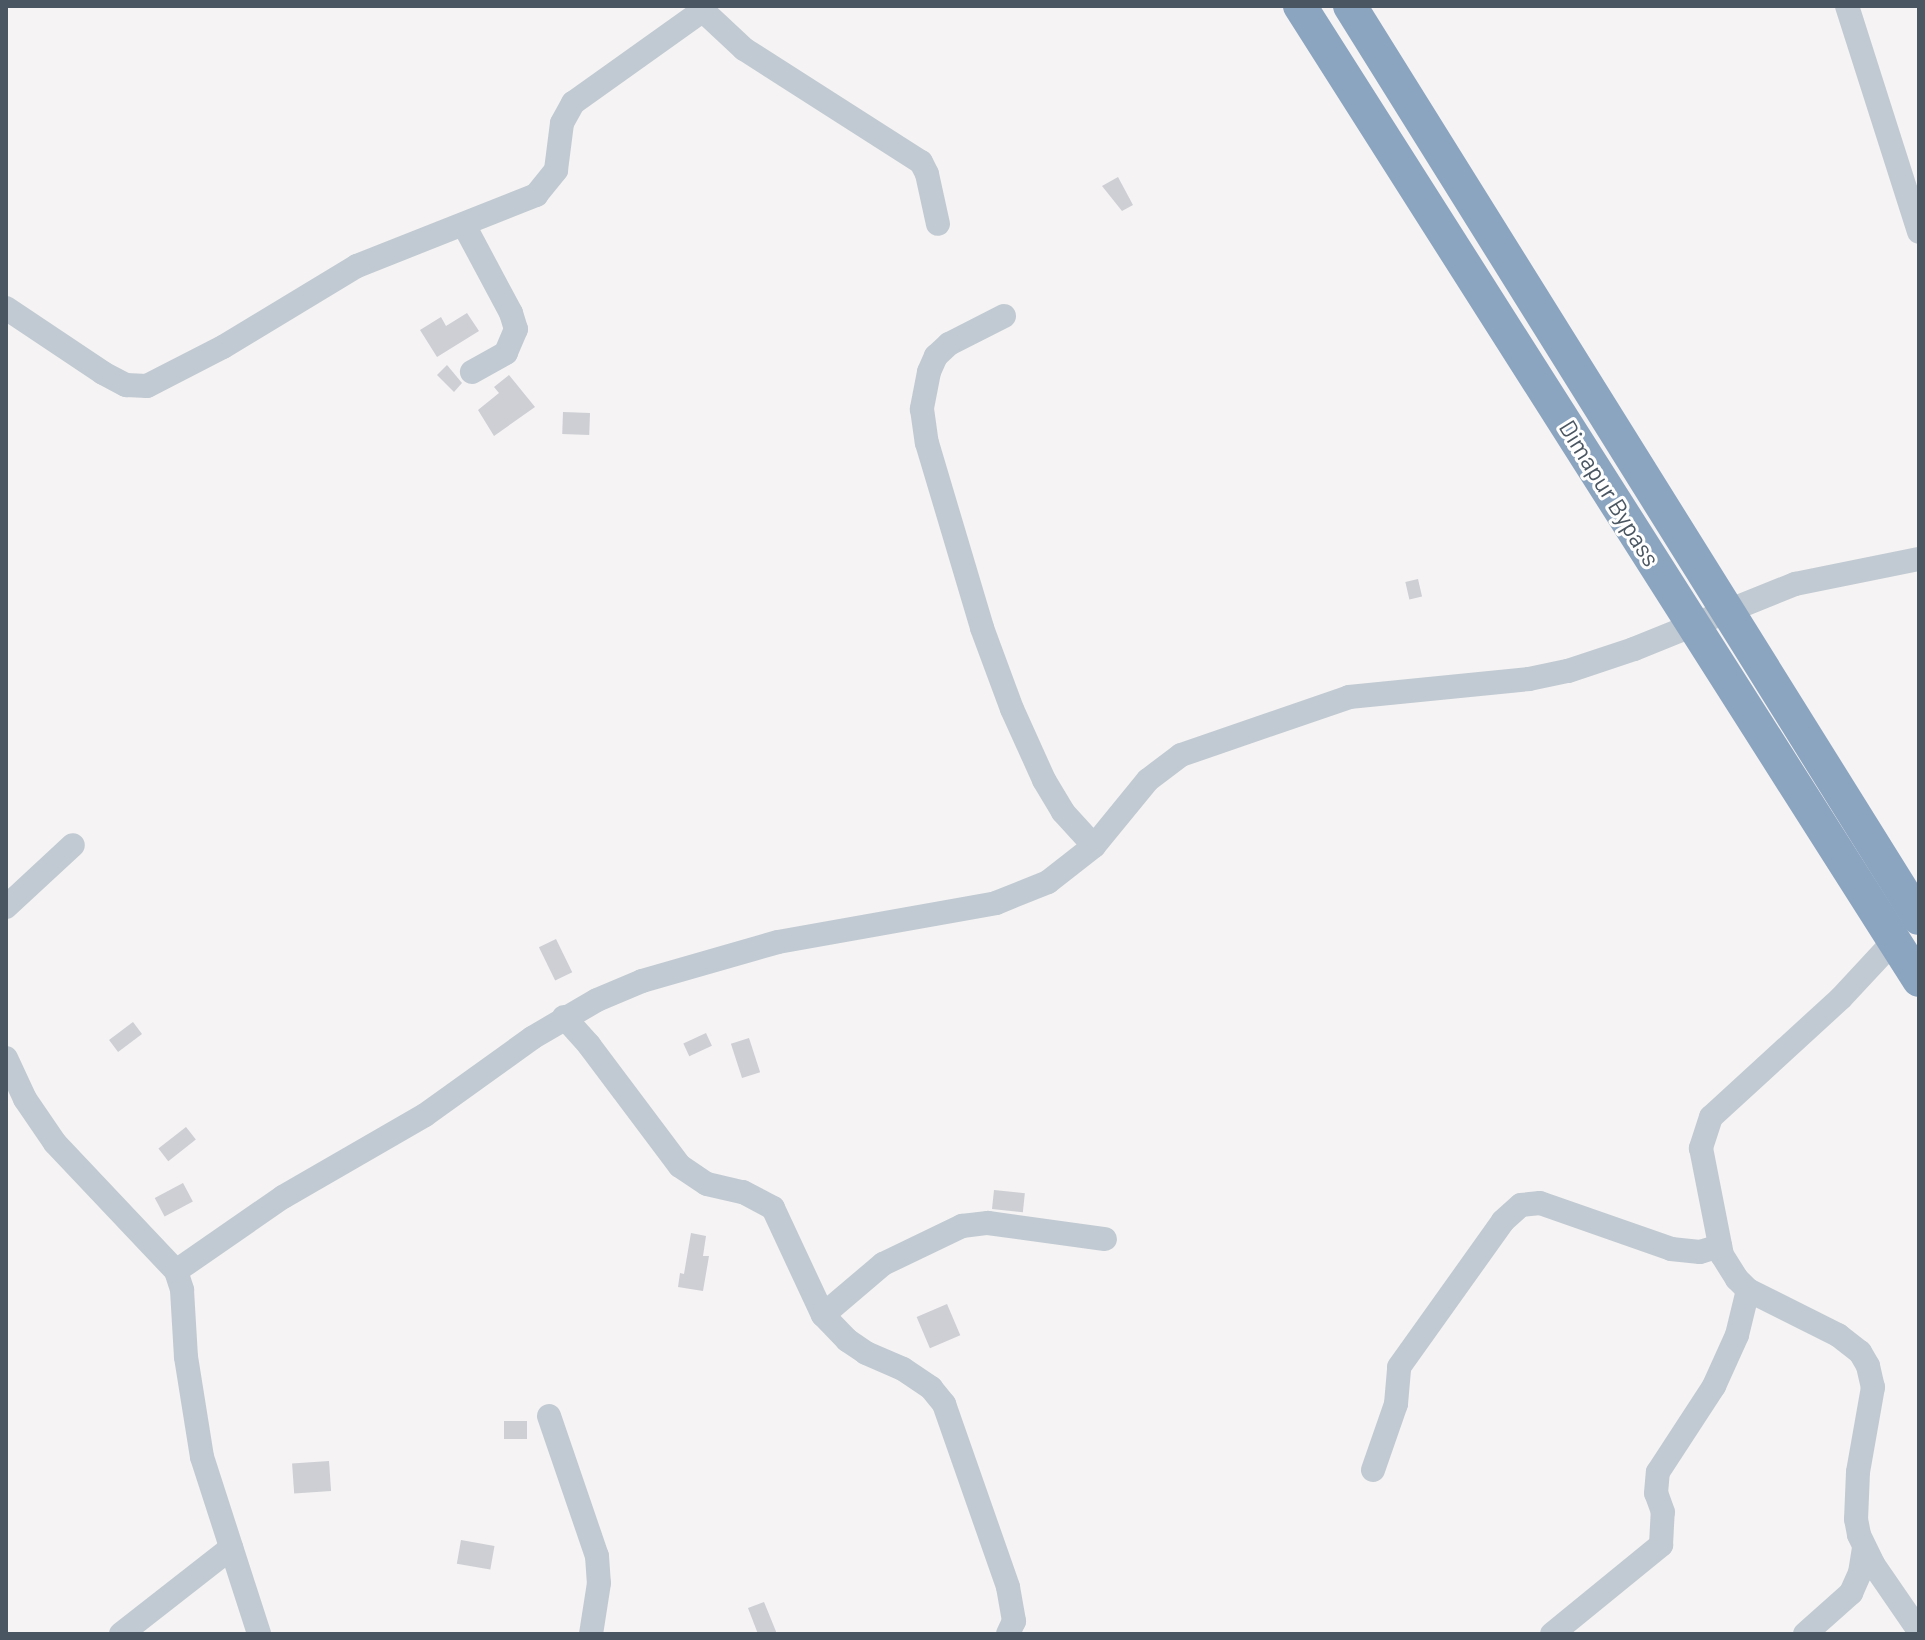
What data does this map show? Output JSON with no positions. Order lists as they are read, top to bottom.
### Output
{
  "streets": {
    "highway": ["Dimapur Bypass"]
  }
}
